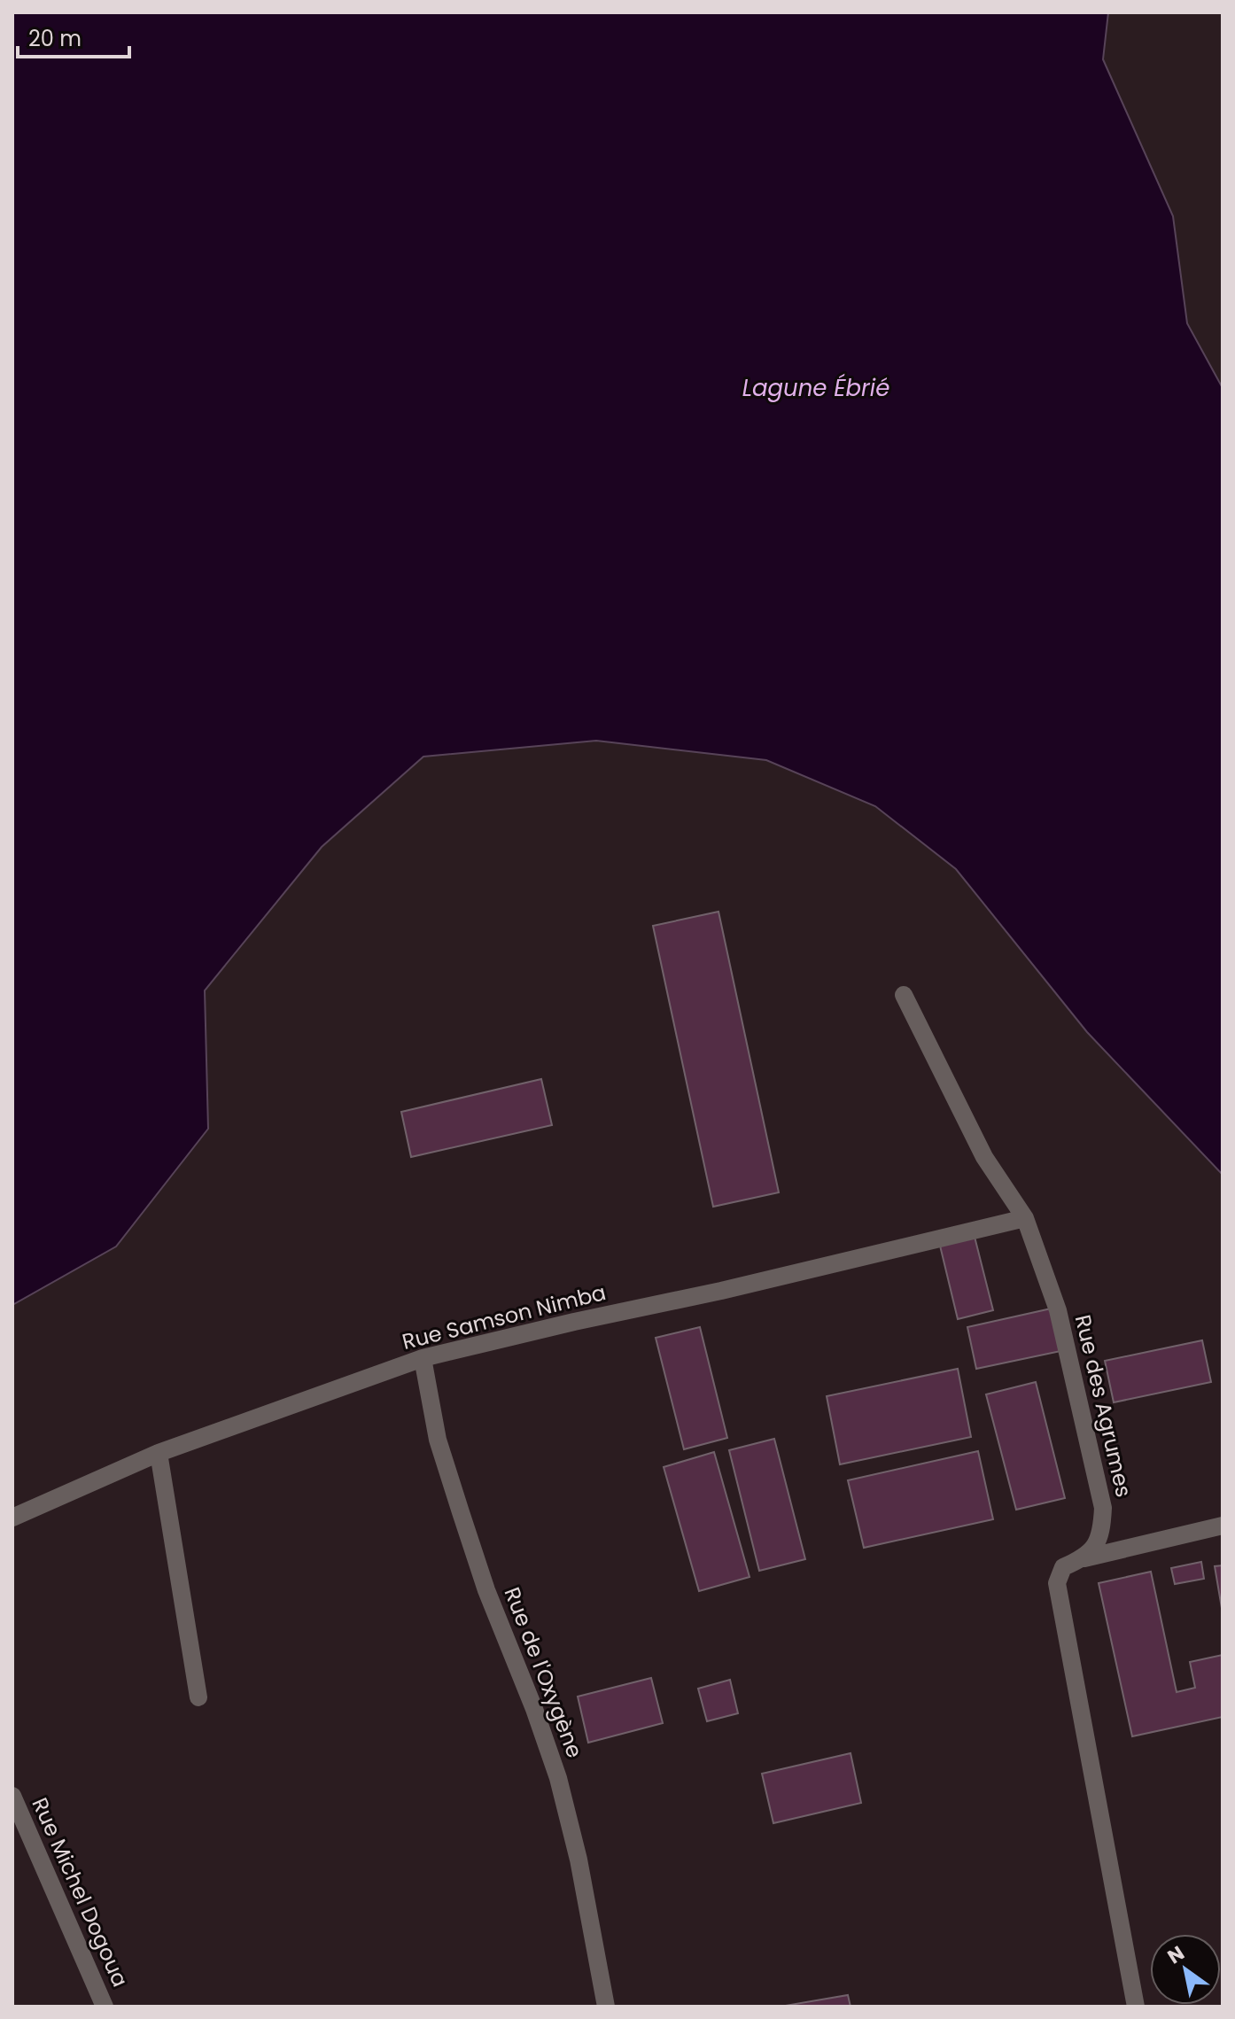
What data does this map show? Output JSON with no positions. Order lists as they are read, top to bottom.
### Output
{
  "streets": {
    "street": [
      "Rue Samson Nimba",
      "Rue des Agrumes",
      "Rue de l'Oxygène",
      "Rue Michel Dogoua"
    ]
  },
  "crossings": [
    ["Rue Samson Nimba", "Rue des Agrumes"],
    ["Rue Samson Nimba", "Rue de l'Oxygène"]
  ],
  "water": ["Lagune Ébrié"],
  "scale_bar": "20 m",
  "north": "top left"
}
